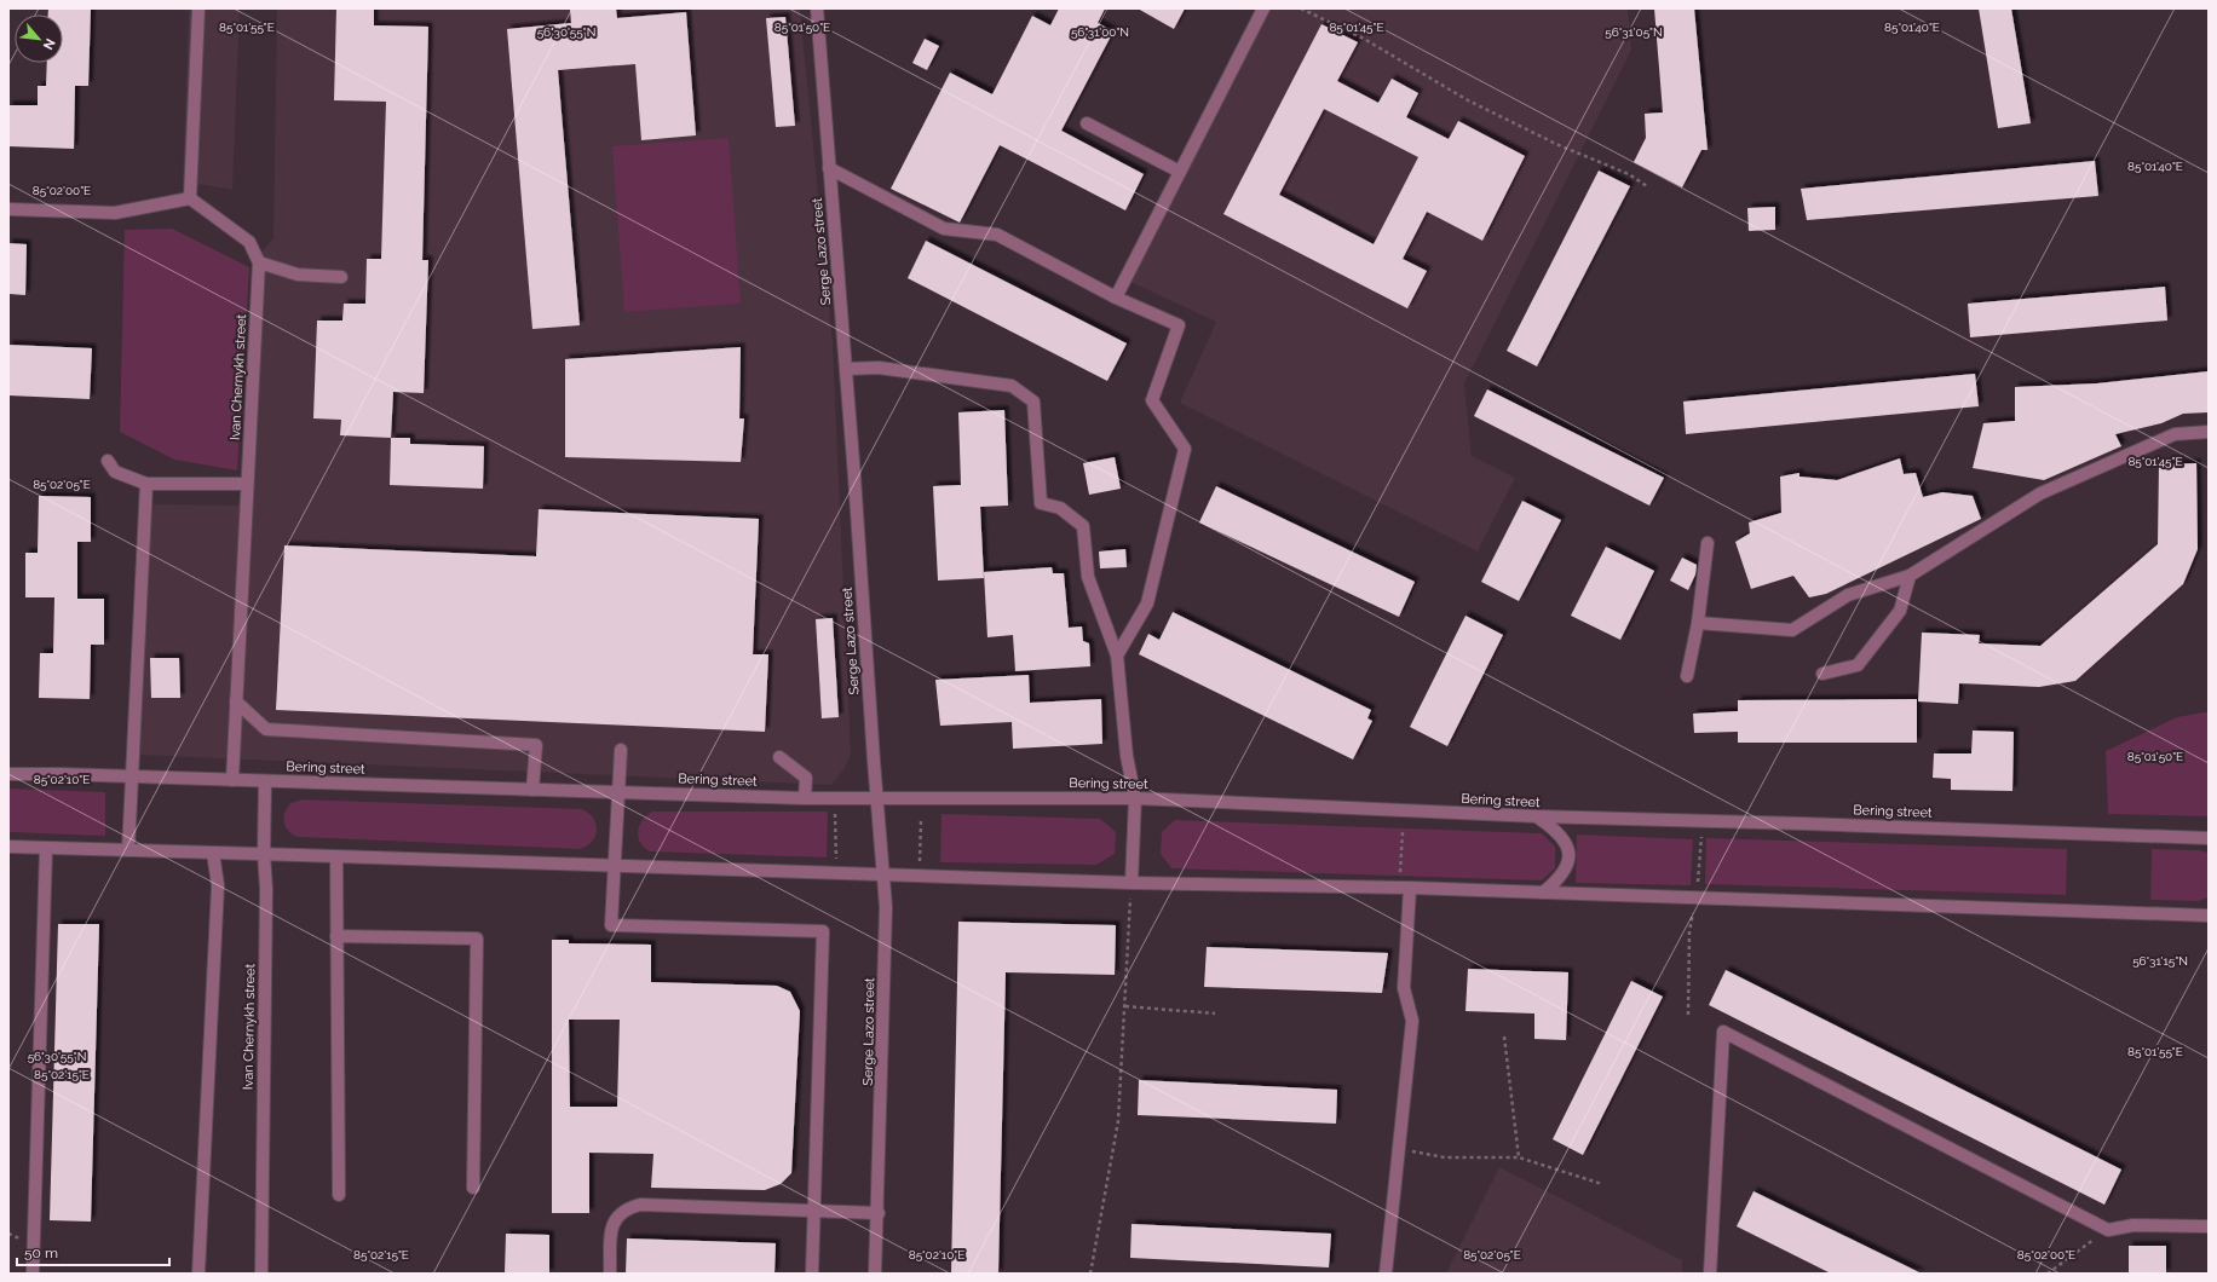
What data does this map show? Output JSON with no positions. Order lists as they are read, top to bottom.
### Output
{
  "streets": {
    "street": ["Serge Lazo street", "Ivan Chernykh street", "Bering street"]
  },
  "crossings": [
    ["Serge Lazo street", "Bering street"],
    ["Ivan Chernykh street", "Bering street"]
  ],
  "scale_bar": "50 m",
  "north": "bottom right",
  "coordinates": [
    "85°01'50\"E",
    "85°01'40\"E",
    "85°01'55\"E",
    "85°01'45\"E",
    "56°30'55\"N",
    "56°31'00\"N",
    "56°31'05\"N",
    "85°02'00\"E",
    "85°02'05\"E",
    "85°02'10\"E",
    "56°31'15\"N",
    "85°02'15\"E"
  ]
}
